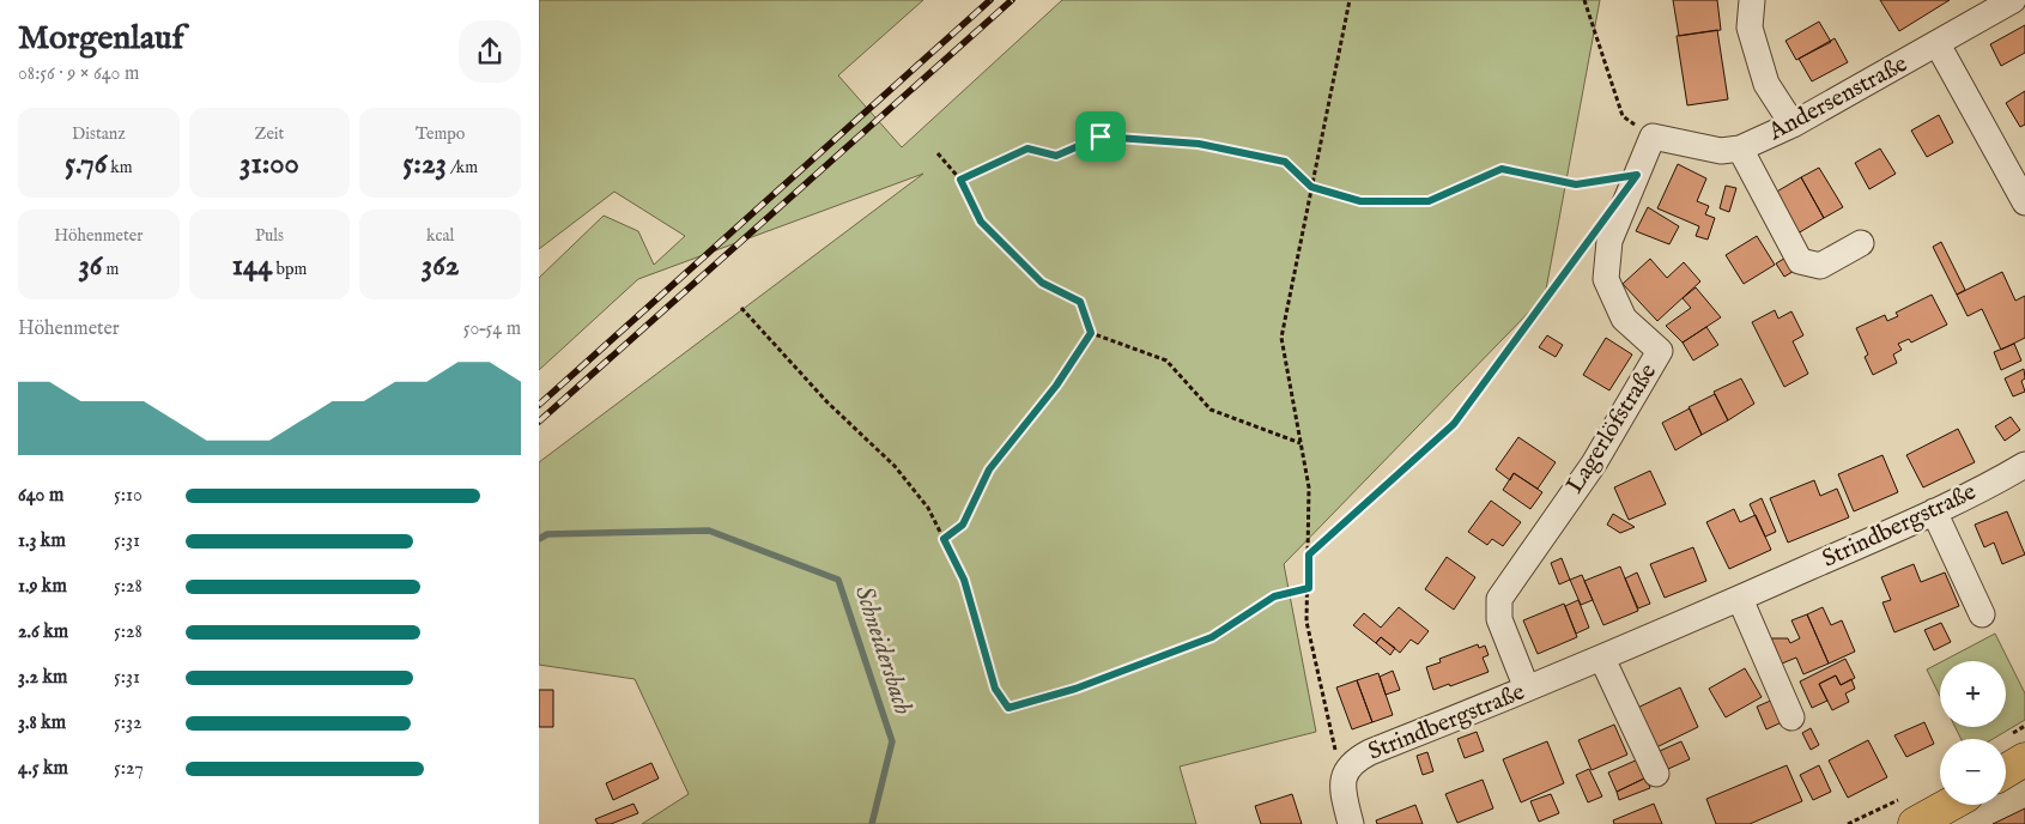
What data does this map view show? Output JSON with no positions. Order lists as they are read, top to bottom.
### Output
{
  "streets": {
    "street": ["Andersenstraße", "Lagerlöfstraße", "Strindbergstraße"]
  },
  "crossings": [
    ["Andersenstraße", "Lagerlöfstraße"],
    ["Lagerlöfstraße", "Strindbergstraße"]
  ],
  "water": ["Schneidersbach"],
  "page": {
    "heading": ["Morgenlauf", "08:56 · 9 × 640 m"],
    "stats": [
      ["Distanz", "5.76 km"],
      ["Zeit", "31:00"],
      ["Tempo", "5:23 /km"],
      ["Höhenmeter", "36 m"],
      ["Puls", "144 bpm"],
      ["kcal", "362"]
    ],
    "chart": ["Höhenmeter", "50–54 m"],
    "list": [
      {
        "name": "640 m",
        "note": "5:10"
      },
      {
        "name": "1.3 km",
        "note": "5:31"
      },
      {
        "name": "1.9 km",
        "note": "5:28"
      },
      {
        "name": "2.6 km",
        "note": "5:28"
      },
      {
        "name": "3.2 km",
        "note": "5:31"
      },
      {
        "name": "3.8 km",
        "note": "5:32"
      },
      {
        "name": "4.5 km",
        "note": "5:27"
      }
    ],
    "map_buttons": ["+", "−"]
  }
}
